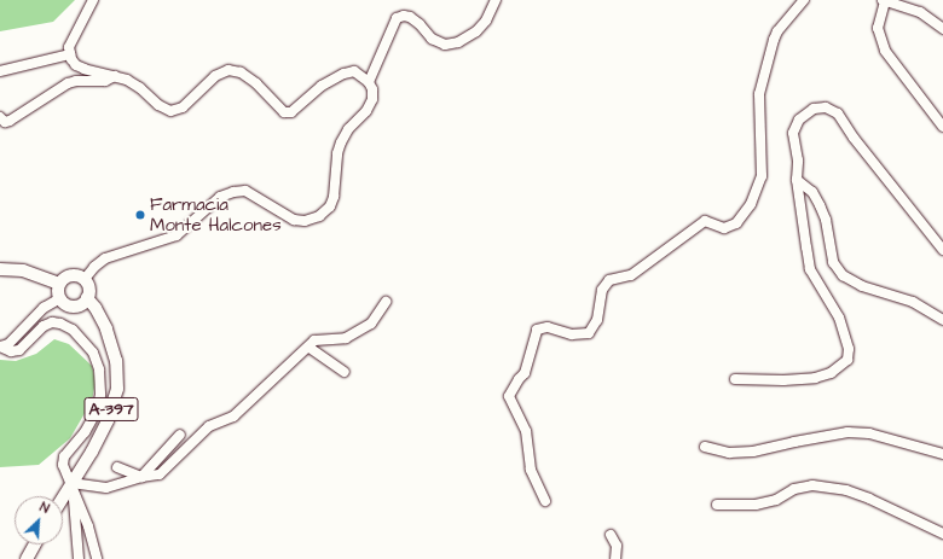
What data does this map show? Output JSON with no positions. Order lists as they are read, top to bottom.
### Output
{
  "streets": {
    "main road": ["A-397"]
  },
  "places": ["Farmacia Monte Halcones"],
  "north": "top right"
}
